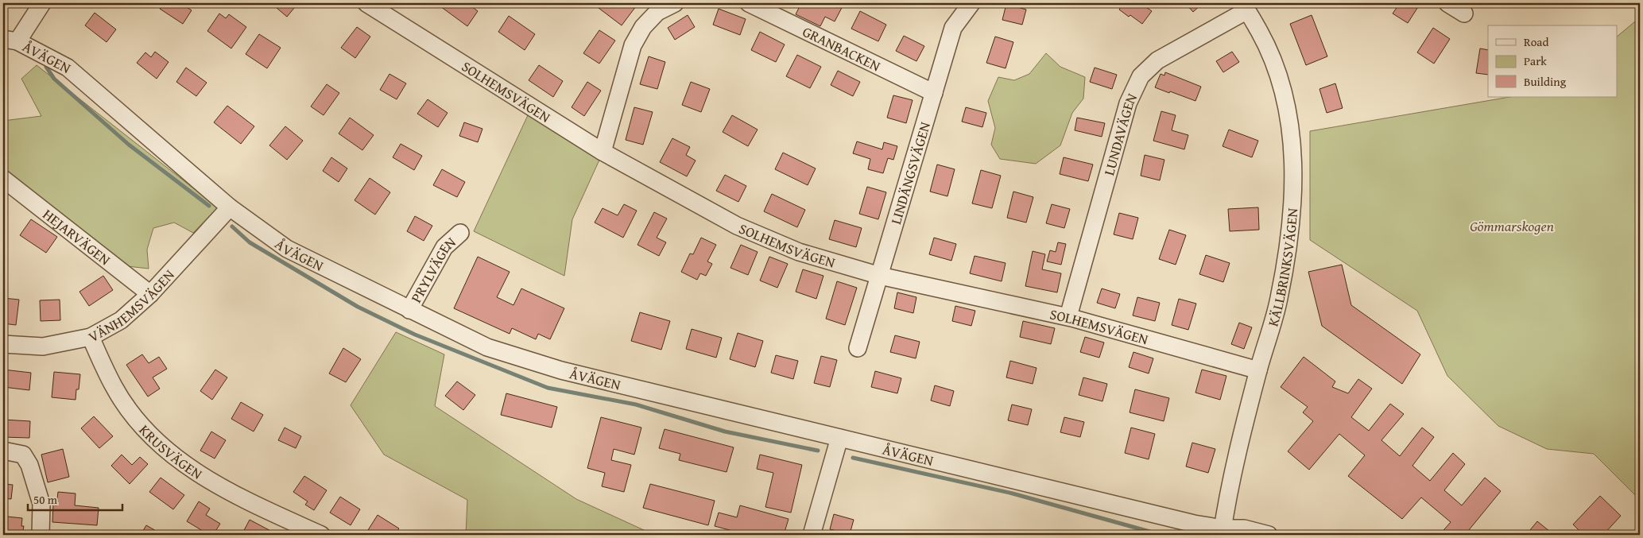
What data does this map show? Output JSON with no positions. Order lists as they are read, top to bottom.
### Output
{
  "streets": {
    "street": [
      "GRANBACKEN",
      "ÅVÄGEN",
      "SOLHEMSVÄGEN",
      "LUNDAVÄGEN",
      "LINDÄNGSVÄGEN",
      "HEJARVÄGEN",
      "KÄLLBRINKSVÄGEN",
      "PRYLVÄGEN",
      "VÄNHEMSVÄGEN",
      "KRUSVÄGEN"
    ]
  },
  "crossings": [
    ["GRANBACKEN", "LINDÄNGSVÄGEN"],
    ["ÅVÄGEN", "KÄLLBRINKSVÄGEN"],
    ["ÅVÄGEN", "PRYLVÄGEN"],
    ["ÅVÄGEN", "VÄNHEMSVÄGEN"],
    ["SOLHEMSVÄGEN", "LUNDAVÄGEN"],
    ["SOLHEMSVÄGEN", "LINDÄNGSVÄGEN"],
    ["SOLHEMSVÄGEN", "KÄLLBRINKSVÄGEN"],
    ["LUNDAVÄGEN", "KÄLLBRINKSVÄGEN"],
    ["HEJARVÄGEN", "VÄNHEMSVÄGEN"],
    ["VÄNHEMSVÄGEN", "KRUSVÄGEN"]
  ],
  "parks": ["Gömmarskogen"],
  "legend": ["Road", "Park", "Building"],
  "scale_bar": "50 m"
}
